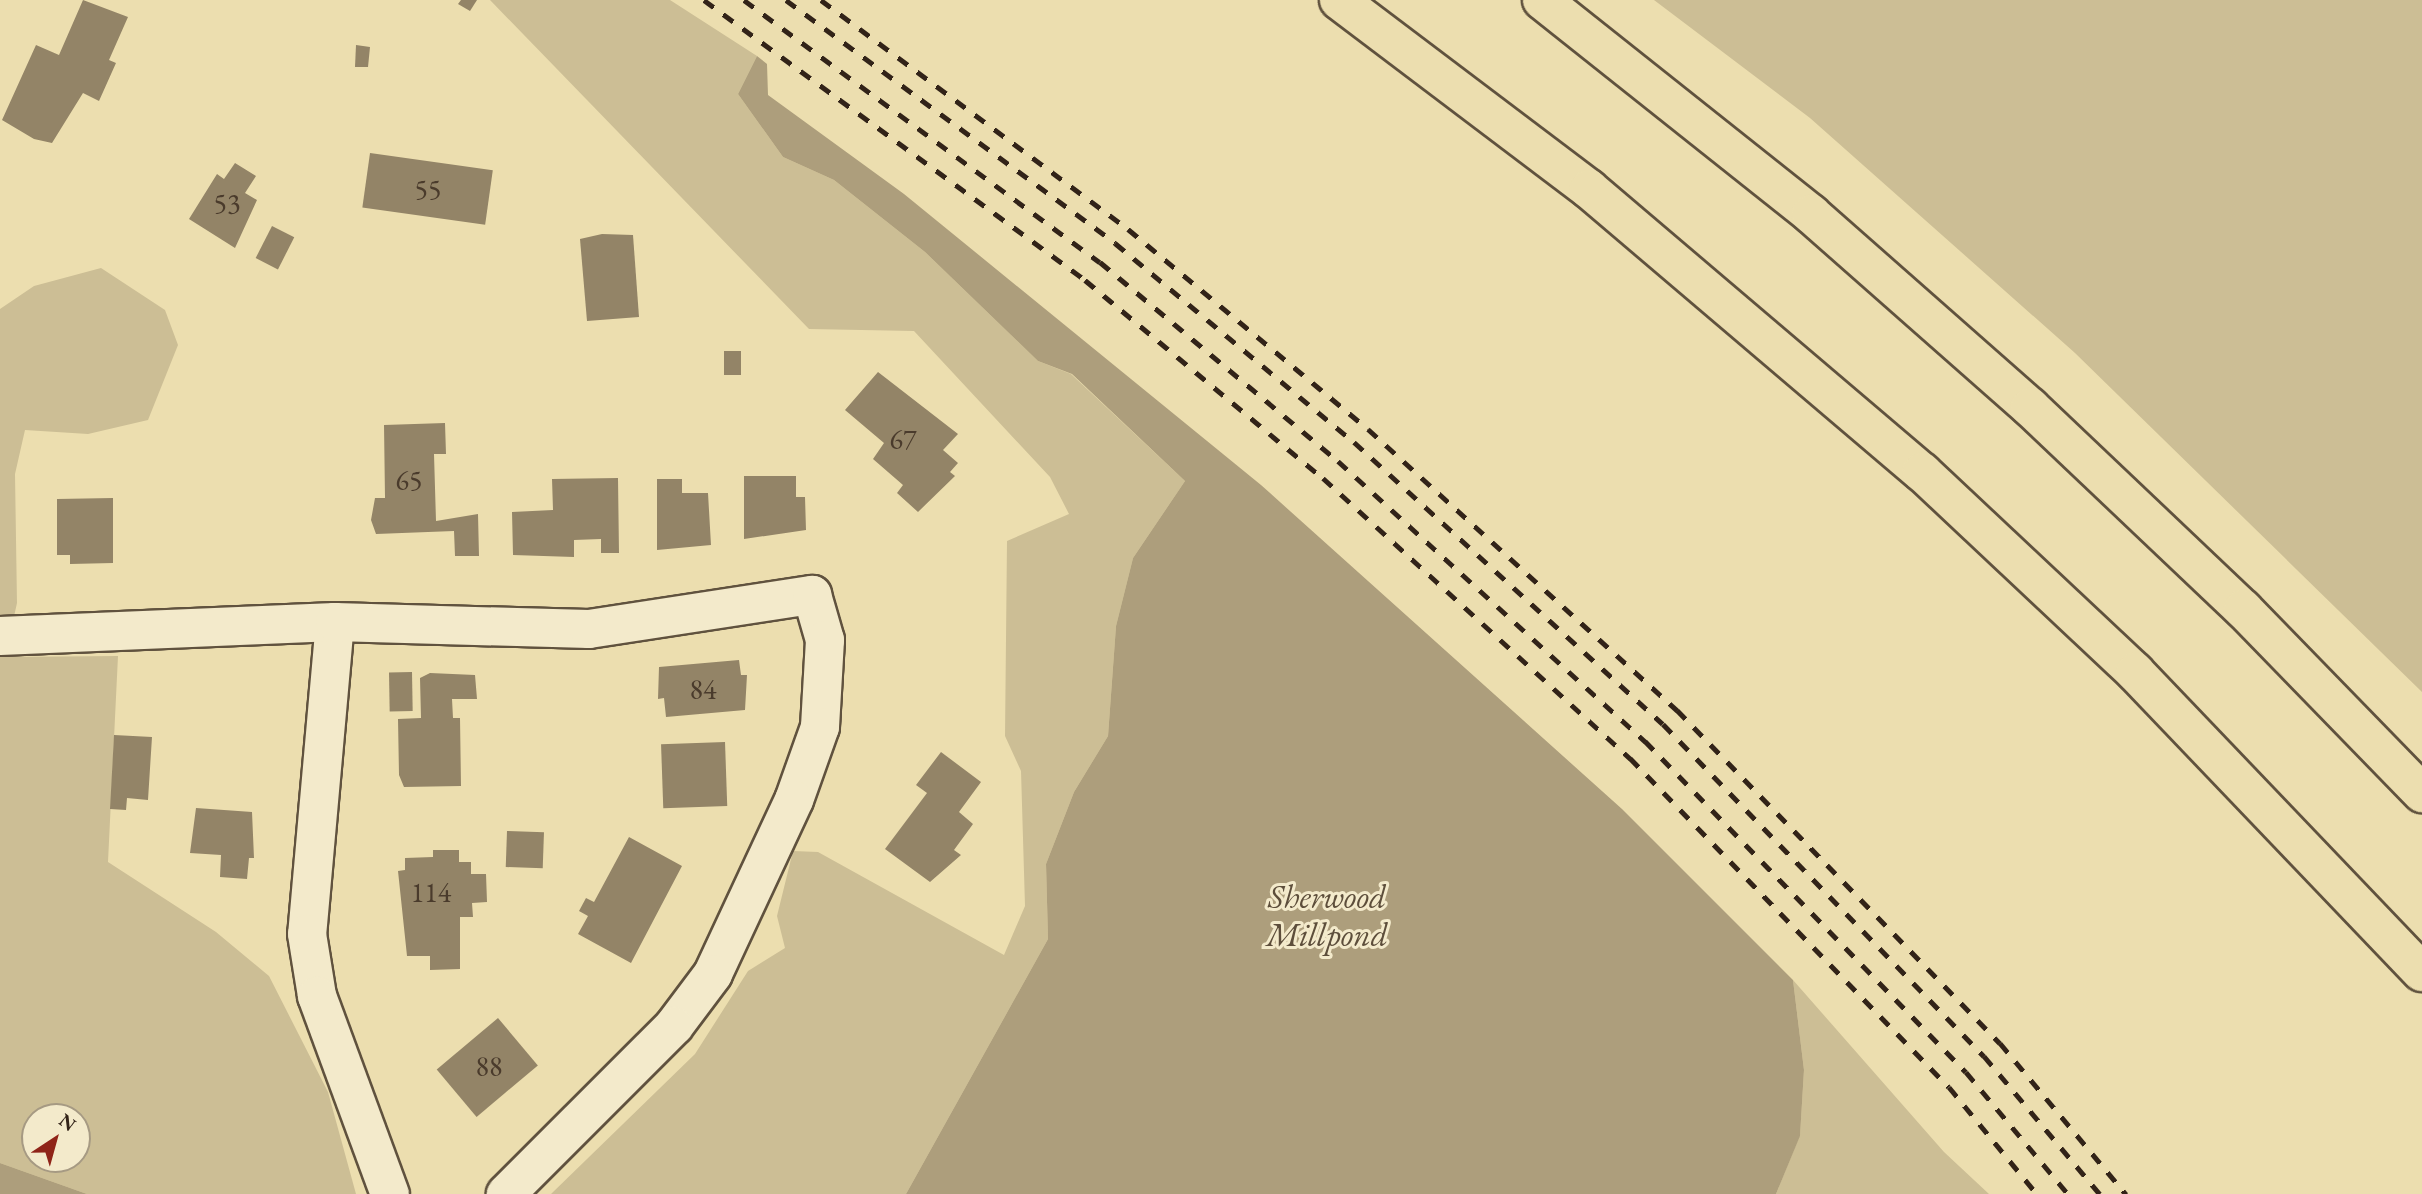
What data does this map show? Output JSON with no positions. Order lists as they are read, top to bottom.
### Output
{
  "water": ["Sherwood Millpond"],
  "house_numbers": [
    "55",
    "53",
    "67",
    "65",
    "84",
    "114",
    "88"
  ],
  "north": "top right"
}
